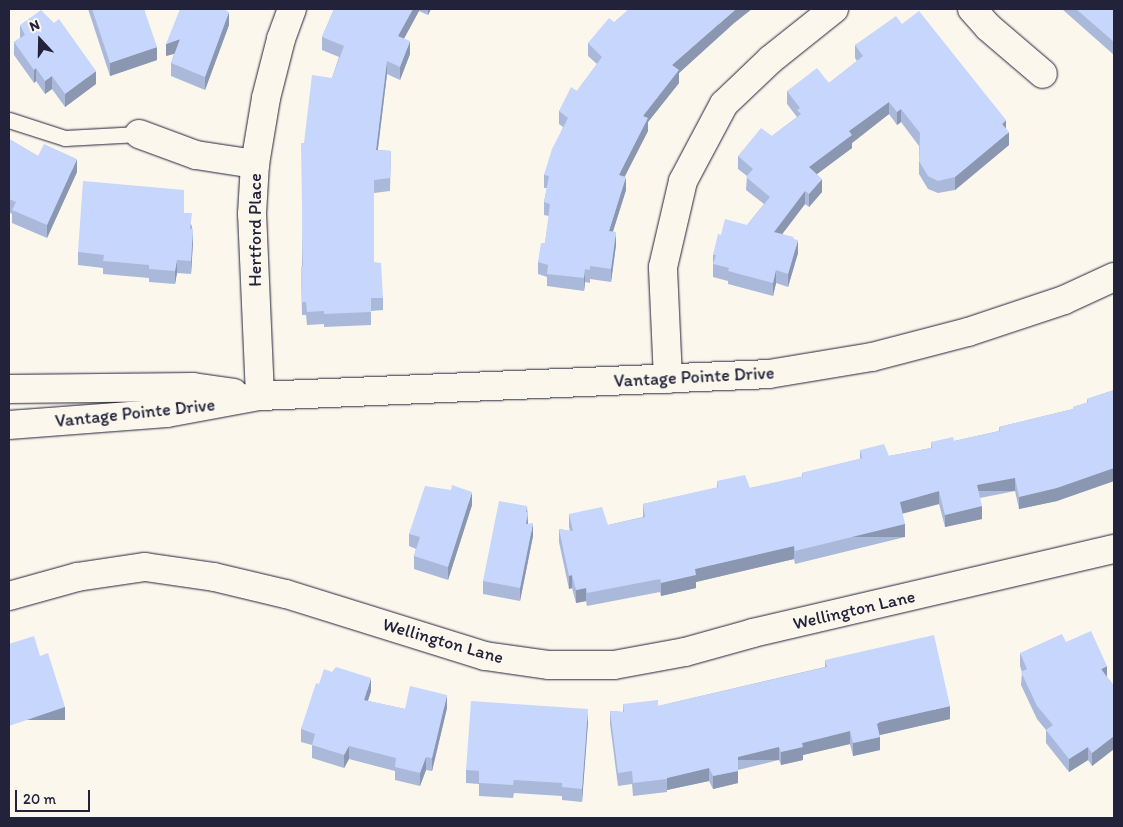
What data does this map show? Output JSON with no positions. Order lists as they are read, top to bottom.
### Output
{
  "streets": {
    "street": ["Hertford Place", "Vantage Pointe Drive", "Wellington Lane"]
  },
  "crossings": [
    ["Hertford Place", "Vantage Pointe Drive"]
  ],
  "scale_bar": "20 m",
  "north": "top"
}
